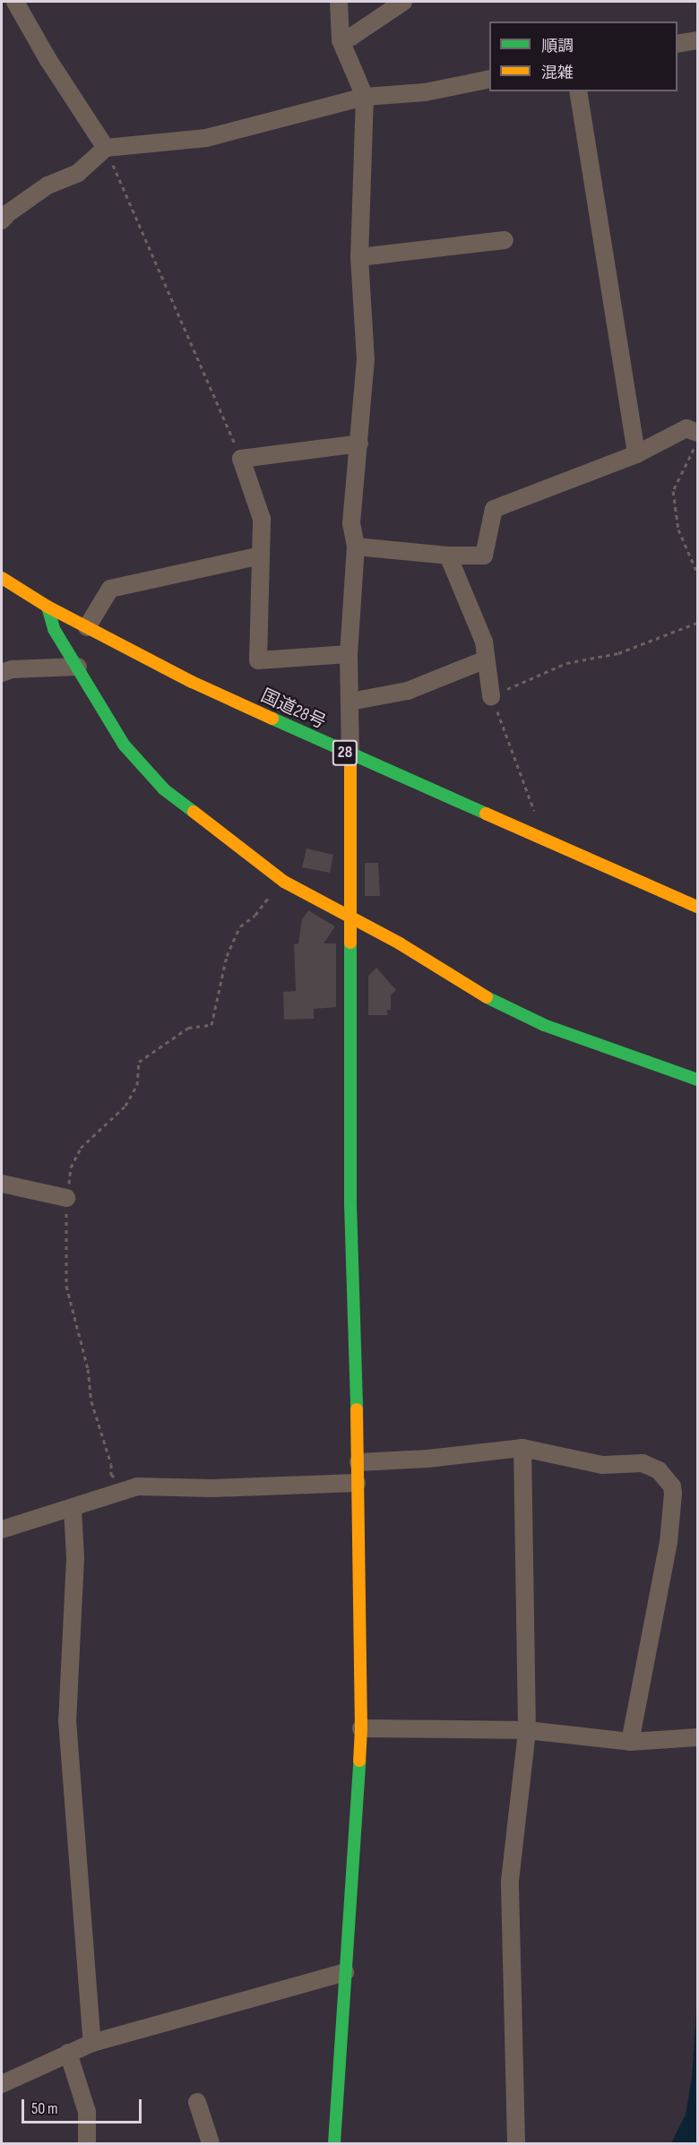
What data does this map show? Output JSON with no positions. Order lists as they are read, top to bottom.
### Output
{
  "streets": {
    "main road": ["国道28号", "28"]
  },
  "legend": ["順調", "混雑"],
  "scale_bar": "50 m"
}
